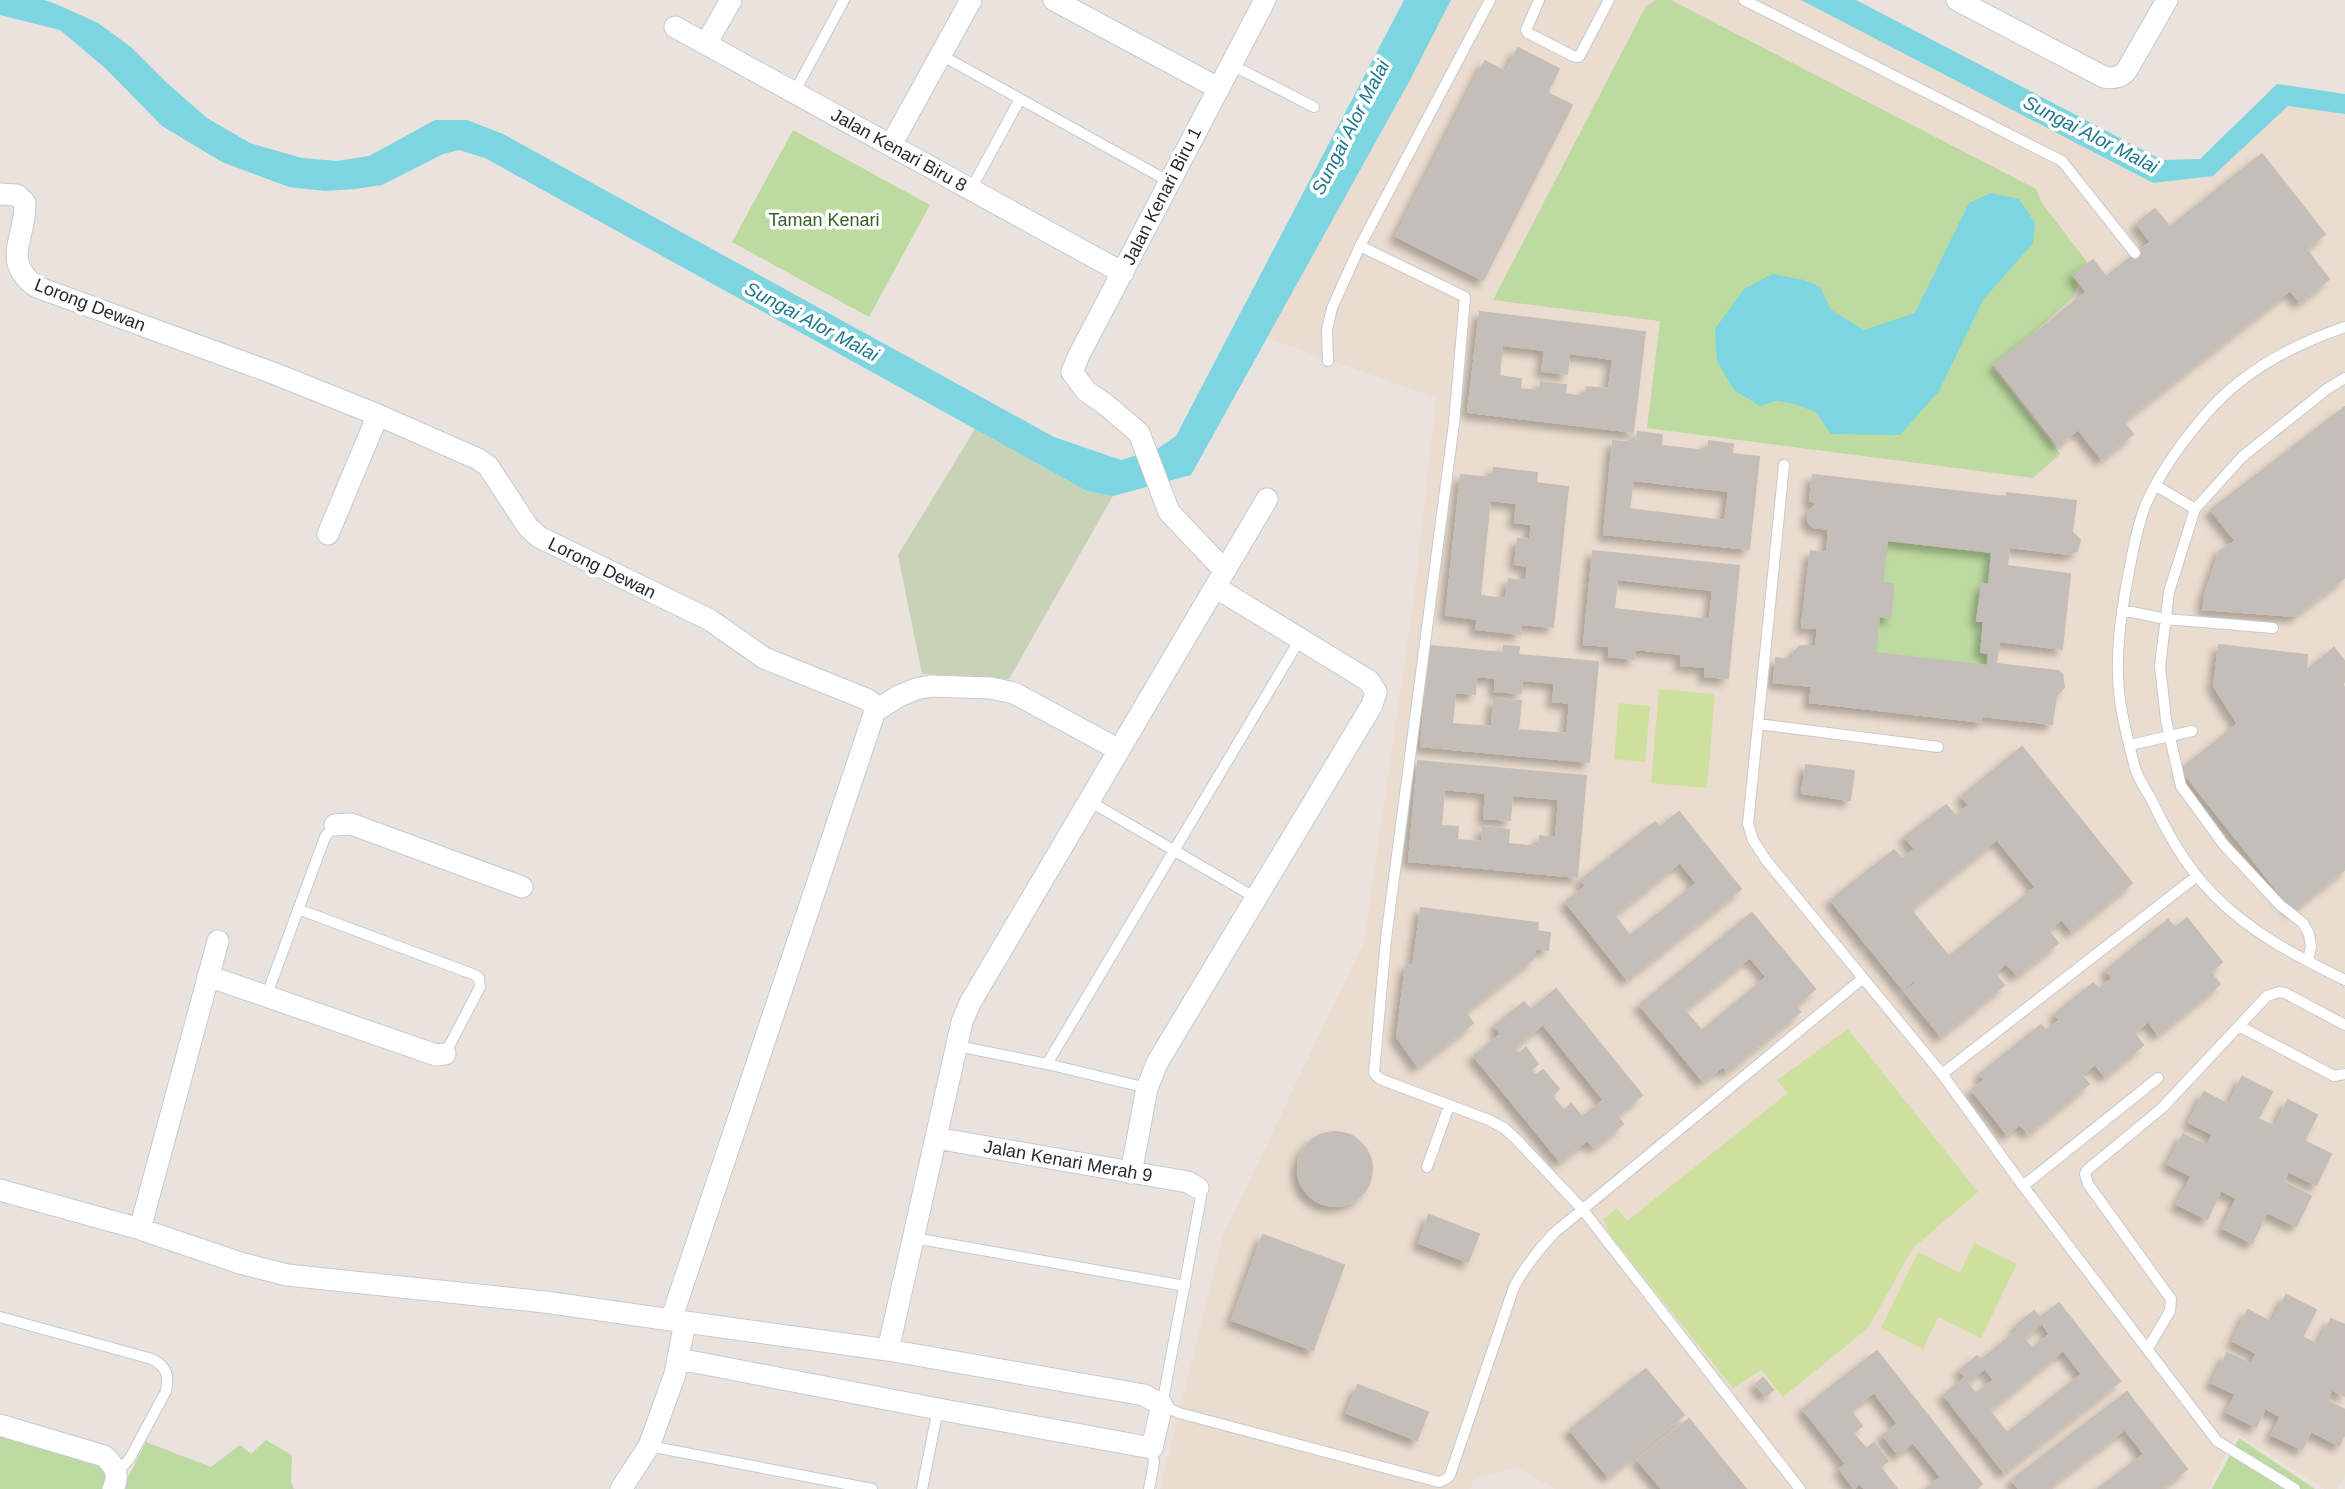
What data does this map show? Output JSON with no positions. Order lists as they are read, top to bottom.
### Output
{
  "streets": {
    "street": [
      "Jalan Kenari Biru 8",
      "Jalan Kenari Biru 1",
      "Lorong Dewan",
      "Jalan Kenari Merah 9"
    ]
  },
  "crossings": [
    ["Jalan Kenari Biru 8", "Jalan Kenari Biru 1"]
  ],
  "water": ["Sungai Alor Malai"],
  "parks": ["Taman Kenari"]
}
